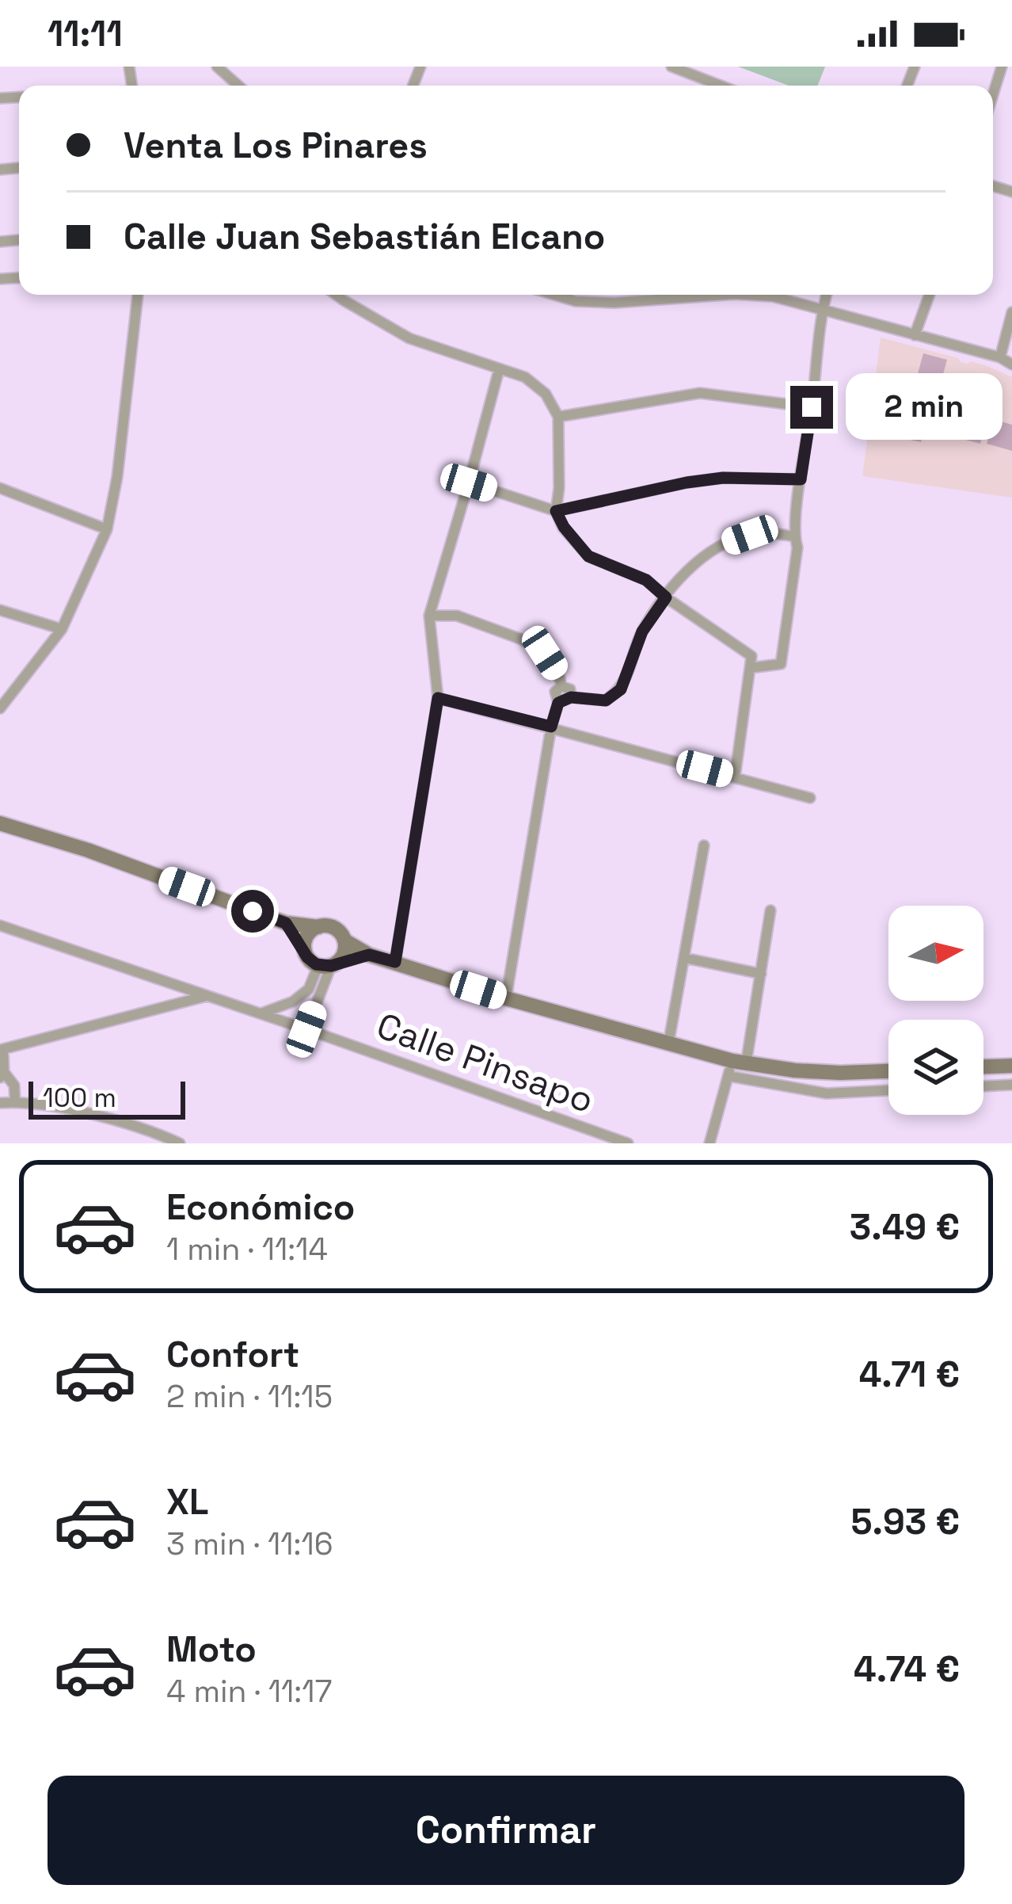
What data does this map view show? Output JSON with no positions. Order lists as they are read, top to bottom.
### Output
{
  "streets": {
    "street": ["Calle Pinsapo"]
  },
  "scale_bar": "100 m",
  "north": "right",
  "page": {
    "status": "11:11",
    "banner": ["Venta Los Pinares", "Calle Juan Sebastián Elcano"],
    "bubble": "2 min",
    "scale": "100 m",
    "list": [
      {
        "name": "Económico",
        "note": "1 min · 11:14",
        "value": "3.49 €"
      },
      {
        "name": "Confort",
        "note": "2 min · 11:15",
        "value": "4.71 €"
      },
      {
        "name": "XL",
        "note": "3 min · 11:16",
        "value": "5.93 €"
      },
      {
        "name": "Moto",
        "note": "4 min · 11:17",
        "value": "4.74 €"
      }
    ],
    "buttons": "Confirmar"
  }
}
